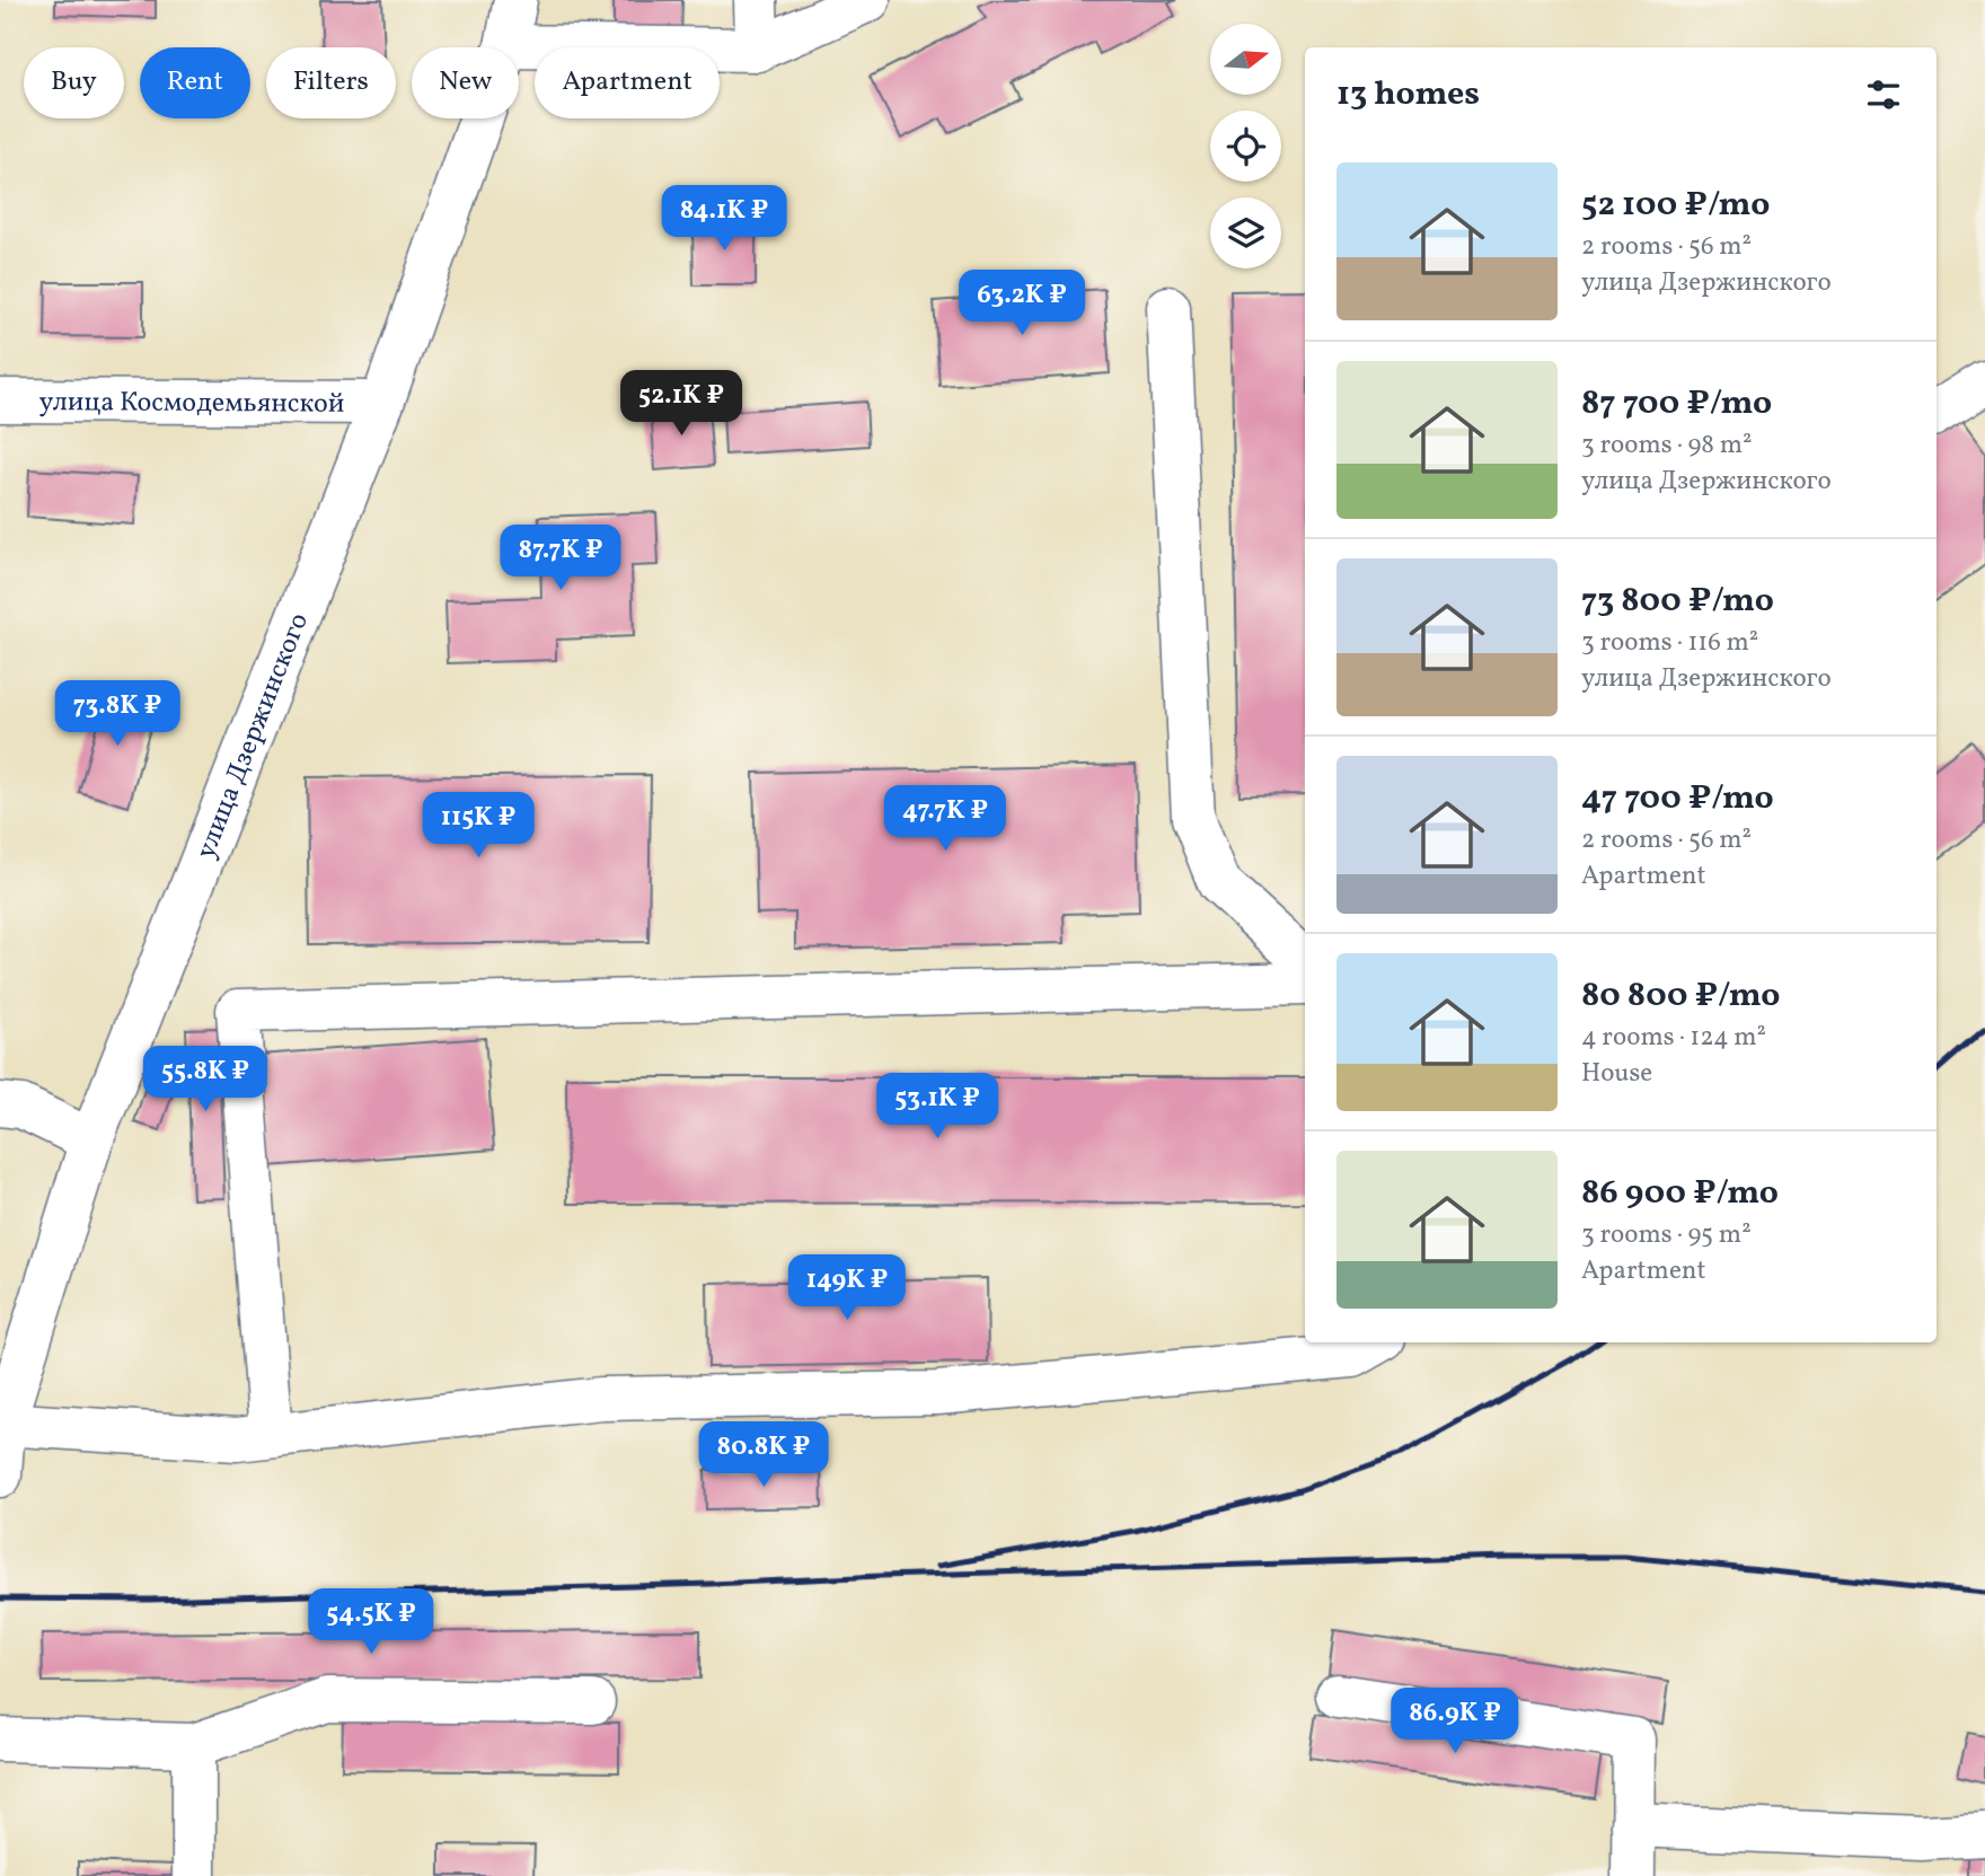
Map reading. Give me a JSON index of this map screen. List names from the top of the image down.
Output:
{
  "streets": {
    "street": ["улица Космодемьянской", "улица Дзержинского"]
  },
  "crossings": [
    ["улица Космодемьянской", "улица Дзержинского"]
  ],
  "north": "right",
  "page": {
    "chip": [
      "Buy",
      "Rent",
      "Filters",
      "New",
      "Apartment"
    ],
    "heading": "13 homes",
    "list": [
      {
        "name": "52 100 ₽/mo",
        "note": "2 rooms · 56 m² · улица Дзержинского"
      },
      {
        "name": "87 700 ₽/mo",
        "note": "3 rooms · 98 m² · улица Дзержинского"
      },
      {
        "name": "73 800 ₽/mo",
        "note": "3 rooms · 116 m² · улица Дзержинского"
      },
      {
        "name": "47 700 ₽/mo",
        "note": "2 rooms · 56 m² · Apartment"
      },
      {
        "name": "80 800 ₽/mo",
        "note": "4 rooms · 124 m² · House"
      },
      {
        "name": "86 900 ₽/mo",
        "note": "3 rooms · 95 m² · Apartment"
      }
    ],
    "price": [
      "84.1K ₽",
      "63.2K ₽",
      "52.1K ₽",
      "87.7K ₽",
      "73.8K ₽",
      "47.7K ₽",
      "115K ₽",
      "55.8K ₽",
      "53.1K ₽",
      "149K ₽",
      "80.8K ₽",
      "54.5K ₽",
      "86.9K ₽"
    ]
  }
}
